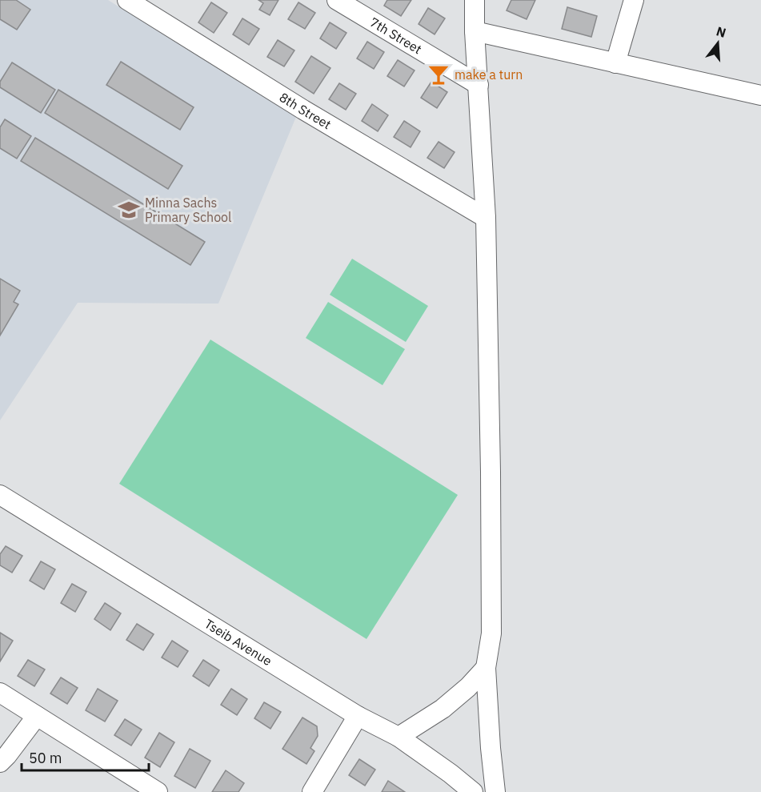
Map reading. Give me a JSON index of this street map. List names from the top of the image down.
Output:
{
  "streets": {
    "street": ["7th Street", "8th Street", "Tseib Avenue"]
  },
  "places": {
    "bar": ["make a turn"],
    "school or university": ["Minna Sachs Primary School"]
  },
  "scale_bar": "50 m",
  "north": "top"
}
